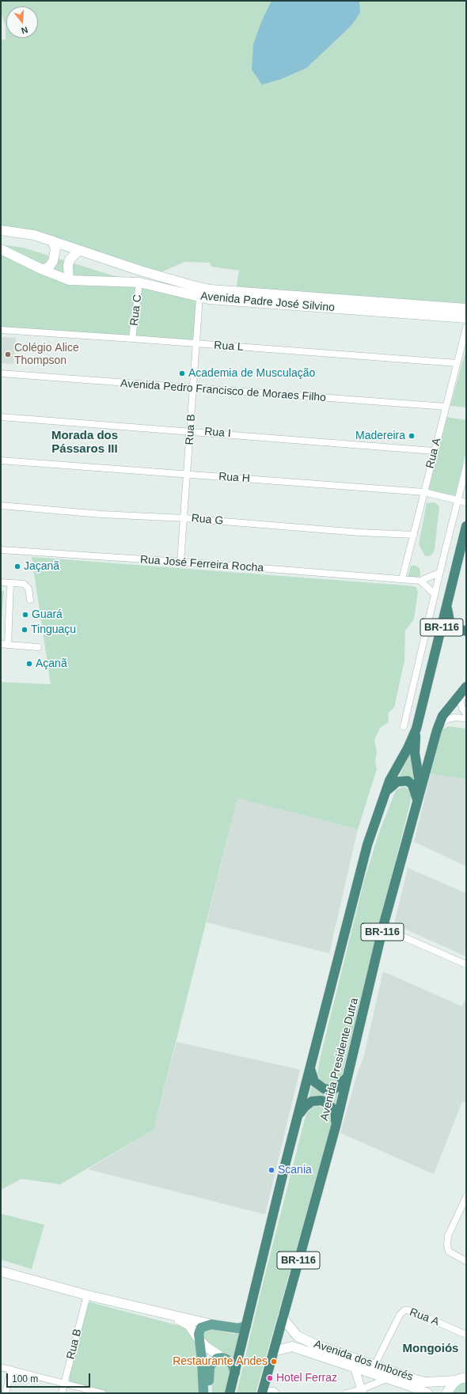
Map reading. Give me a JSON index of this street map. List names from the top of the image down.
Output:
{
  "streets": {
    "highway": ["BR-116", "Avenida Presidente Dutra"],
    "main road": ["Avenida Padre José Silvino", "Avenida dos Imborés"],
    "street": [
      "Rua C",
      "Rua L",
      "Avenida Pedro Francisco de Moraes Filho",
      "Rua B",
      "Rua I",
      "Rua A",
      "Rua H",
      "Rua G",
      "Rua José Ferreira Rocha"
    ]
  },
  "crossings": [
    ["Avenida Padre José Silvino", "Rua C"],
    ["Avenida Padre José Silvino", "Rua B"],
    ["Rua C", "Rua L"],
    ["Rua L", "Rua B"],
    ["Rua L", "Rua A"],
    ["Avenida Pedro Francisco de Moraes Filho", "Rua B"],
    ["Avenida Pedro Francisco de Moraes Filho", "Rua A"],
    ["Rua B", "Rua I"],
    ["Rua B", "Rua H"],
    ["Rua B", "Rua G"],
    ["Rua B", "Rua José Ferreira Rocha"],
    ["Rua I", "Rua A"],
    ["Rua A", "Rua H"],
    ["Rua A", "Rua G"],
    ["Rua A", "Rua José Ferreira Rocha"],
    ["Rua A", "Avenida dos Imborés"],
    ["BR-116", "Avenida Presidente Dutra"],
    ["Avenida Presidente Dutra", "Avenida dos Imborés"]
  ],
  "districts": ["Morada dos Pássaros III", "Mongoiós"],
  "places": [
    "Colégio Alice Thompson",
    "Academia de Musculação",
    "Madereira",
    "Jaçanã",
    "Guará",
    "Tinguaçu",
    "Açanã",
    "Scania",
    "Restaurante Andes",
    "Hotel Ferraz"
  ],
  "scale_bar": "100 m",
  "north": "bottom"
}
